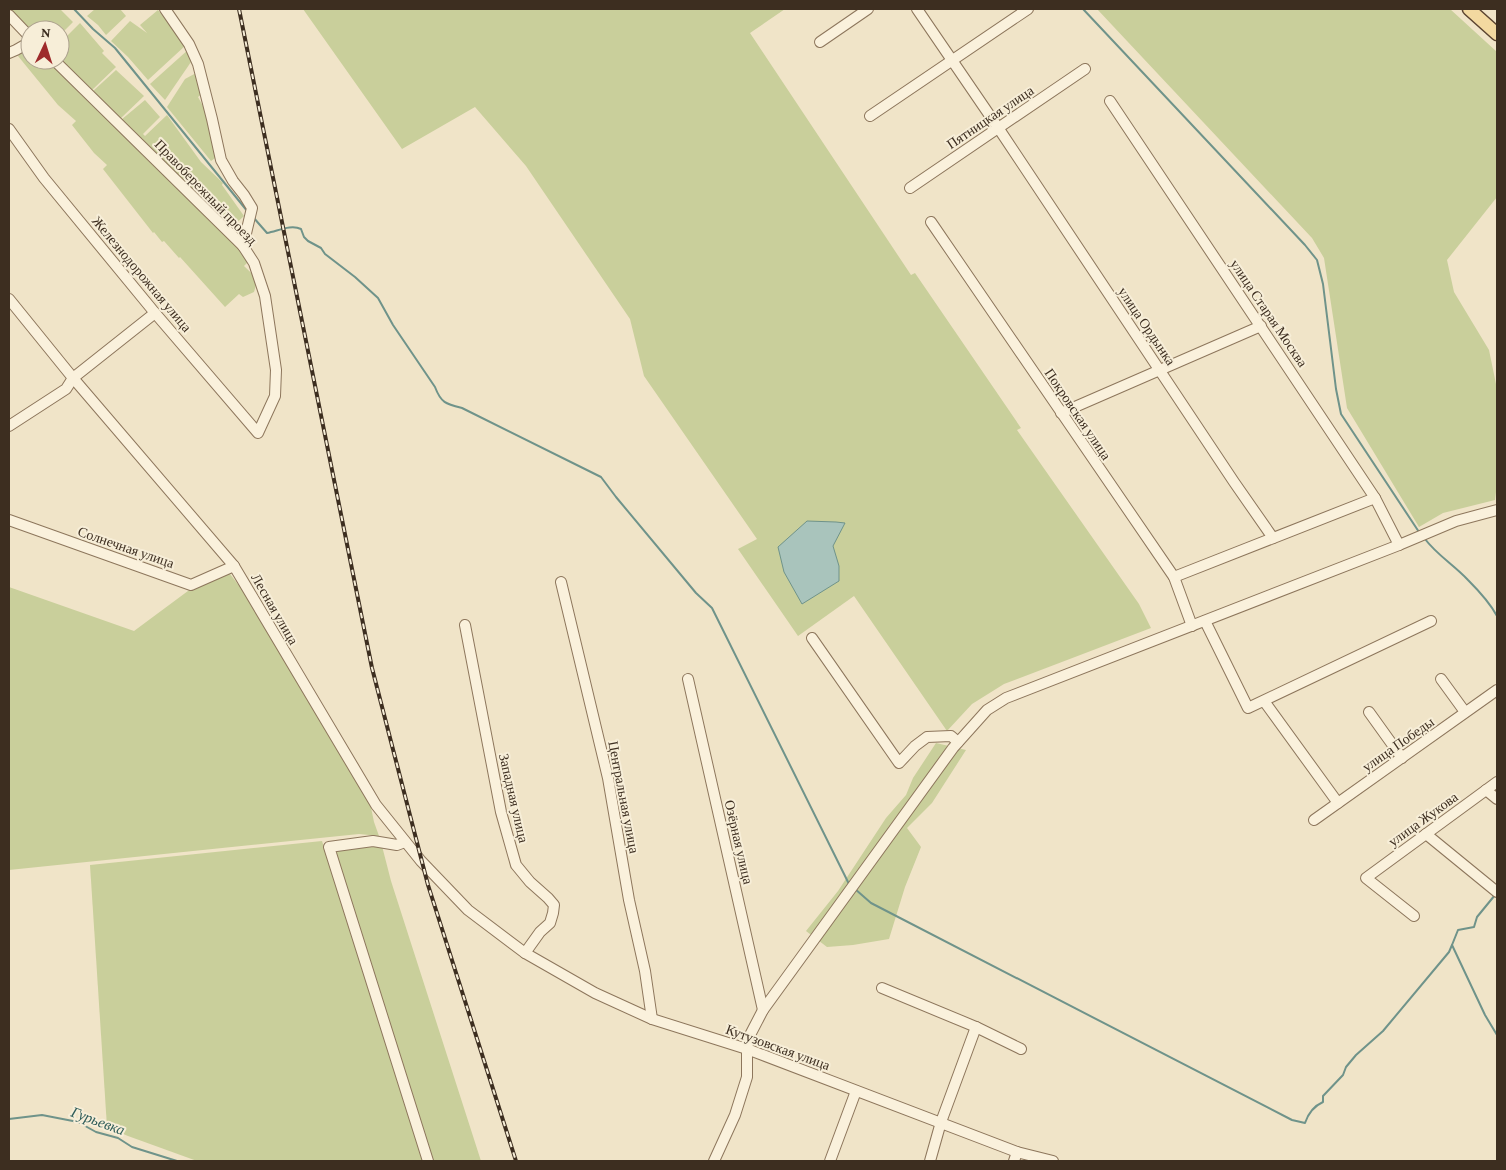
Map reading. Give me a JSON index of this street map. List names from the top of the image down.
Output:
{
  "streets": {
    "street": [
      "Пятницкая улица",
      "Правобережный проезд",
      "Железнодорожная улица",
      "улица Старая Москва",
      "улица Ордынка",
      "Покровская улица",
      "Солнечная улица",
      "Лесная улица",
      "улица Победы",
      "Центральная улица",
      "Западная улица",
      "улица Жукова",
      "Озёрная улица",
      "Кутузовская улица"
    ]
  },
  "crossings": [
    ["Пятницкая улица", "улица Ордынка"],
    ["Правобережный проезд", "Железнодорожная улица"],
    ["Солнечная улица", "Лесная улица"],
    ["Лесная улица", "Кутузовская улица"],
    ["Центральная улица", "Кутузовская улица"],
    ["Западная улица", "Кутузовская улица"]
  ],
  "water": ["Гурьевка"],
  "north": "top"
}
